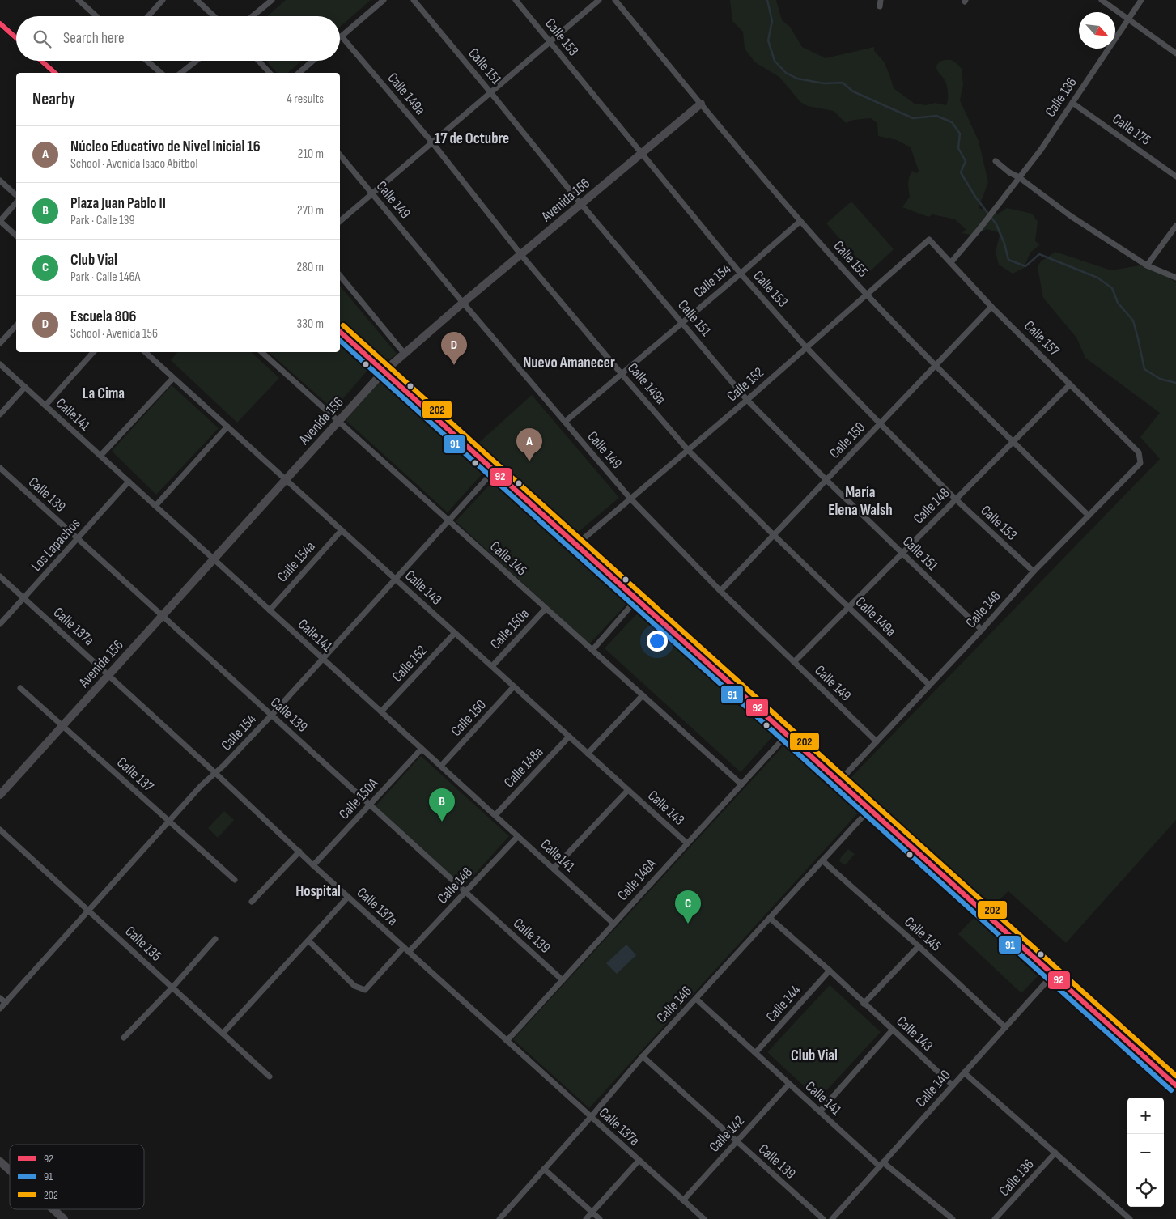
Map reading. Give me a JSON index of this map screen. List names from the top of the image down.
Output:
{
  "streets": {
    "main road": ["Avenida 156"],
    "street": [
      "Calle 153",
      "Calle 151",
      "Calle 149a",
      "Calle 136",
      "Calle 175",
      "Calle 149",
      "Calle 155",
      "Calle 154",
      "Calle 157",
      "Calle 152",
      "Calle141",
      "Calle 150",
      "Calle 139",
      "Calle 148",
      "Los Lapachos",
      "Calle 145",
      "Calle 154a",
      "Calle 143",
      "Calle 146",
      "Calle 137a",
      "Calle 150a",
      "Calle 148a",
      "Calle 137",
      "Calle 150A",
      "Calle 146A",
      "Calle 135",
      "Calle 144",
      "Calle 140",
      "Calle 141",
      "Calle 142"
    ]
  },
  "crossings": [
    ["Calle 153", "Avenida 156"],
    ["Calle 153", "Calle 154"],
    ["Calle 153", "Calle 152"],
    ["Calle 153", "Calle 150"],
    ["Calle 153", "Calle 148"],
    ["Calle 153", "Calle 146"],
    ["Calle 151", "Avenida 156"],
    ["Calle 151", "Calle 154"],
    ["Calle 151", "Calle 152"],
    ["Calle 151", "Calle 150"],
    ["Calle 151", "Calle 148"],
    ["Calle 151", "Calle 146"],
    ["Calle 149a", "Avenida 156"],
    ["Calle 149a", "Calle 154"],
    ["Calle 149a", "Calle 152"],
    ["Calle 149a", "Calle 150"],
    ["Calle 149a", "Calle 148"],
    ["Calle 149a", "Calle 146"],
    ["Calle 136", "Calle 175"],
    ["Calle 136", "Calle 157"],
    ["Calle 149", "Avenida 156"],
    ["Calle 149", "Calle 154"],
    ["Calle 149", "Calle 152"],
    ["Calle 149", "Calle 150"],
    ["Calle 149", "Calle 148"],
    ["Calle 149", "Calle 146"],
    ["Avenida 156", "Calle 155"],
    ["Avenida 156", "Calle141"],
    ["Avenida 156", "Calle 139"],
    ["Avenida 156", "Calle 145"],
    ["Avenida 156", "Calle 143"],
    ["Avenida 156", "Calle 137a"],
    ["Avenida 156", "Calle 137"],
    ["Calle 155", "Calle 154"],
    ["Calle 155", "Calle 152"],
    ["Calle 155", "Calle 150"],
    ["Calle 155", "Calle 148"],
    ["Calle 155", "Calle 146"],
    ["Calle 154", "Calle141"],
    ["Calle 154", "Calle 139"],
    ["Calle 154", "Calle 145"],
    ["Calle 154", "Calle 143"],
    ["Calle 154", "Calle 137a"],
    ["Calle 154", "Calle 137"],
    ["Calle 154", "Calle 135"],
    ["Calle 157", "Calle 152"],
    ["Calle 157", "Calle 150"],
    ["Calle 157", "Calle 148"],
    ["Calle 157", "Calle 146"],
    ["Calle 152", "Calle141"],
    ["Calle 152", "Calle 143"],
    ["Calle141", "Calle 150"],
    ["Calle141", "Calle 148"],
    ["Calle141", "Los Lapachos"],
    ["Calle141", "Calle 154a"],
    ["Calle141", "Calle 148a"],
    ["Calle141", "Calle 150A"],
    ["Calle141", "Calle 146A"],
    ["Calle 150", "Calle 143"],
    ["Calle 139", "Calle 148"],
    ["Calle 139", "Los Lapachos"],
    ["Calle 139", "Calle 146"],
    ["Calle 139", "Calle 150A"],
    ["Calle 139", "Calle 146A"],
    ["Calle 139", "Calle 142"],
    ["Calle 148", "Calle 137a"],
    ["Los Lapachos", "Calle 137a"],
    ["Calle 145", "Calle 146"],
    ["Calle 145", "Calle 150a"],
    ["Calle 145", "Calle 146A"],
    ["Calle 145", "Calle 140"],
    ["Calle 154a", "Calle 143"],
    ["Calle 143", "Calle 146"],
    ["Calle 143", "Calle 150a"],
    ["Calle 143", "Calle 148a"],
    ["Calle 143", "Calle 146A"],
    ["Calle 143", "Calle 144"],
    ["Calle 143", "Calle 140"],
    ["Calle 146", "Calle 137a"],
    ["Calle 146", "Calle 141"],
    ["Calle 137a", "Calle 150A"],
    ["Calle 137a", "Calle 146A"],
    ["Calle 137a", "Calle 142"],
    ["Calle 144", "Calle 141"],
    ["Calle 140", "Calle 141"],
    ["Calle 141", "Calle 142"]
  ],
  "districts": [
    "17 de Octubre",
    "Nuevo Amanecer",
    "La Cima",
    "María Elena Walsh",
    "Hospital",
    "Club Vial"
  ],
  "lines": ["transit line 92", "transit line 202", "transit line 91"],
  "legend": ["92", "91", "202"],
  "north": "bottom right",
  "page": {
    "search": "Search here",
    "heading": ["Nearby", "4 results"],
    "list": [
      {
        "mark": "A",
        "name": "Núcleo Educativo de Nivel Inicial 16",
        "note": "School · Avenida Isaco Abitbol",
        "value": "210 m"
      },
      {
        "mark": "B",
        "name": "Plaza Juan Pablo II",
        "note": "Park · Calle 139",
        "value": "270 m"
      },
      {
        "mark": "C",
        "name": "Club Vial",
        "note": "Park · Calle 146A",
        "value": "280 m"
      },
      {
        "mark": "D",
        "name": "Escuela 806",
        "note": "School · Avenida 156",
        "value": "330 m"
      }
    ],
    "pins": [
      "D",
      "A",
      "B",
      "C"
    ],
    "map_buttons": ["+", "−"]
  }
}
